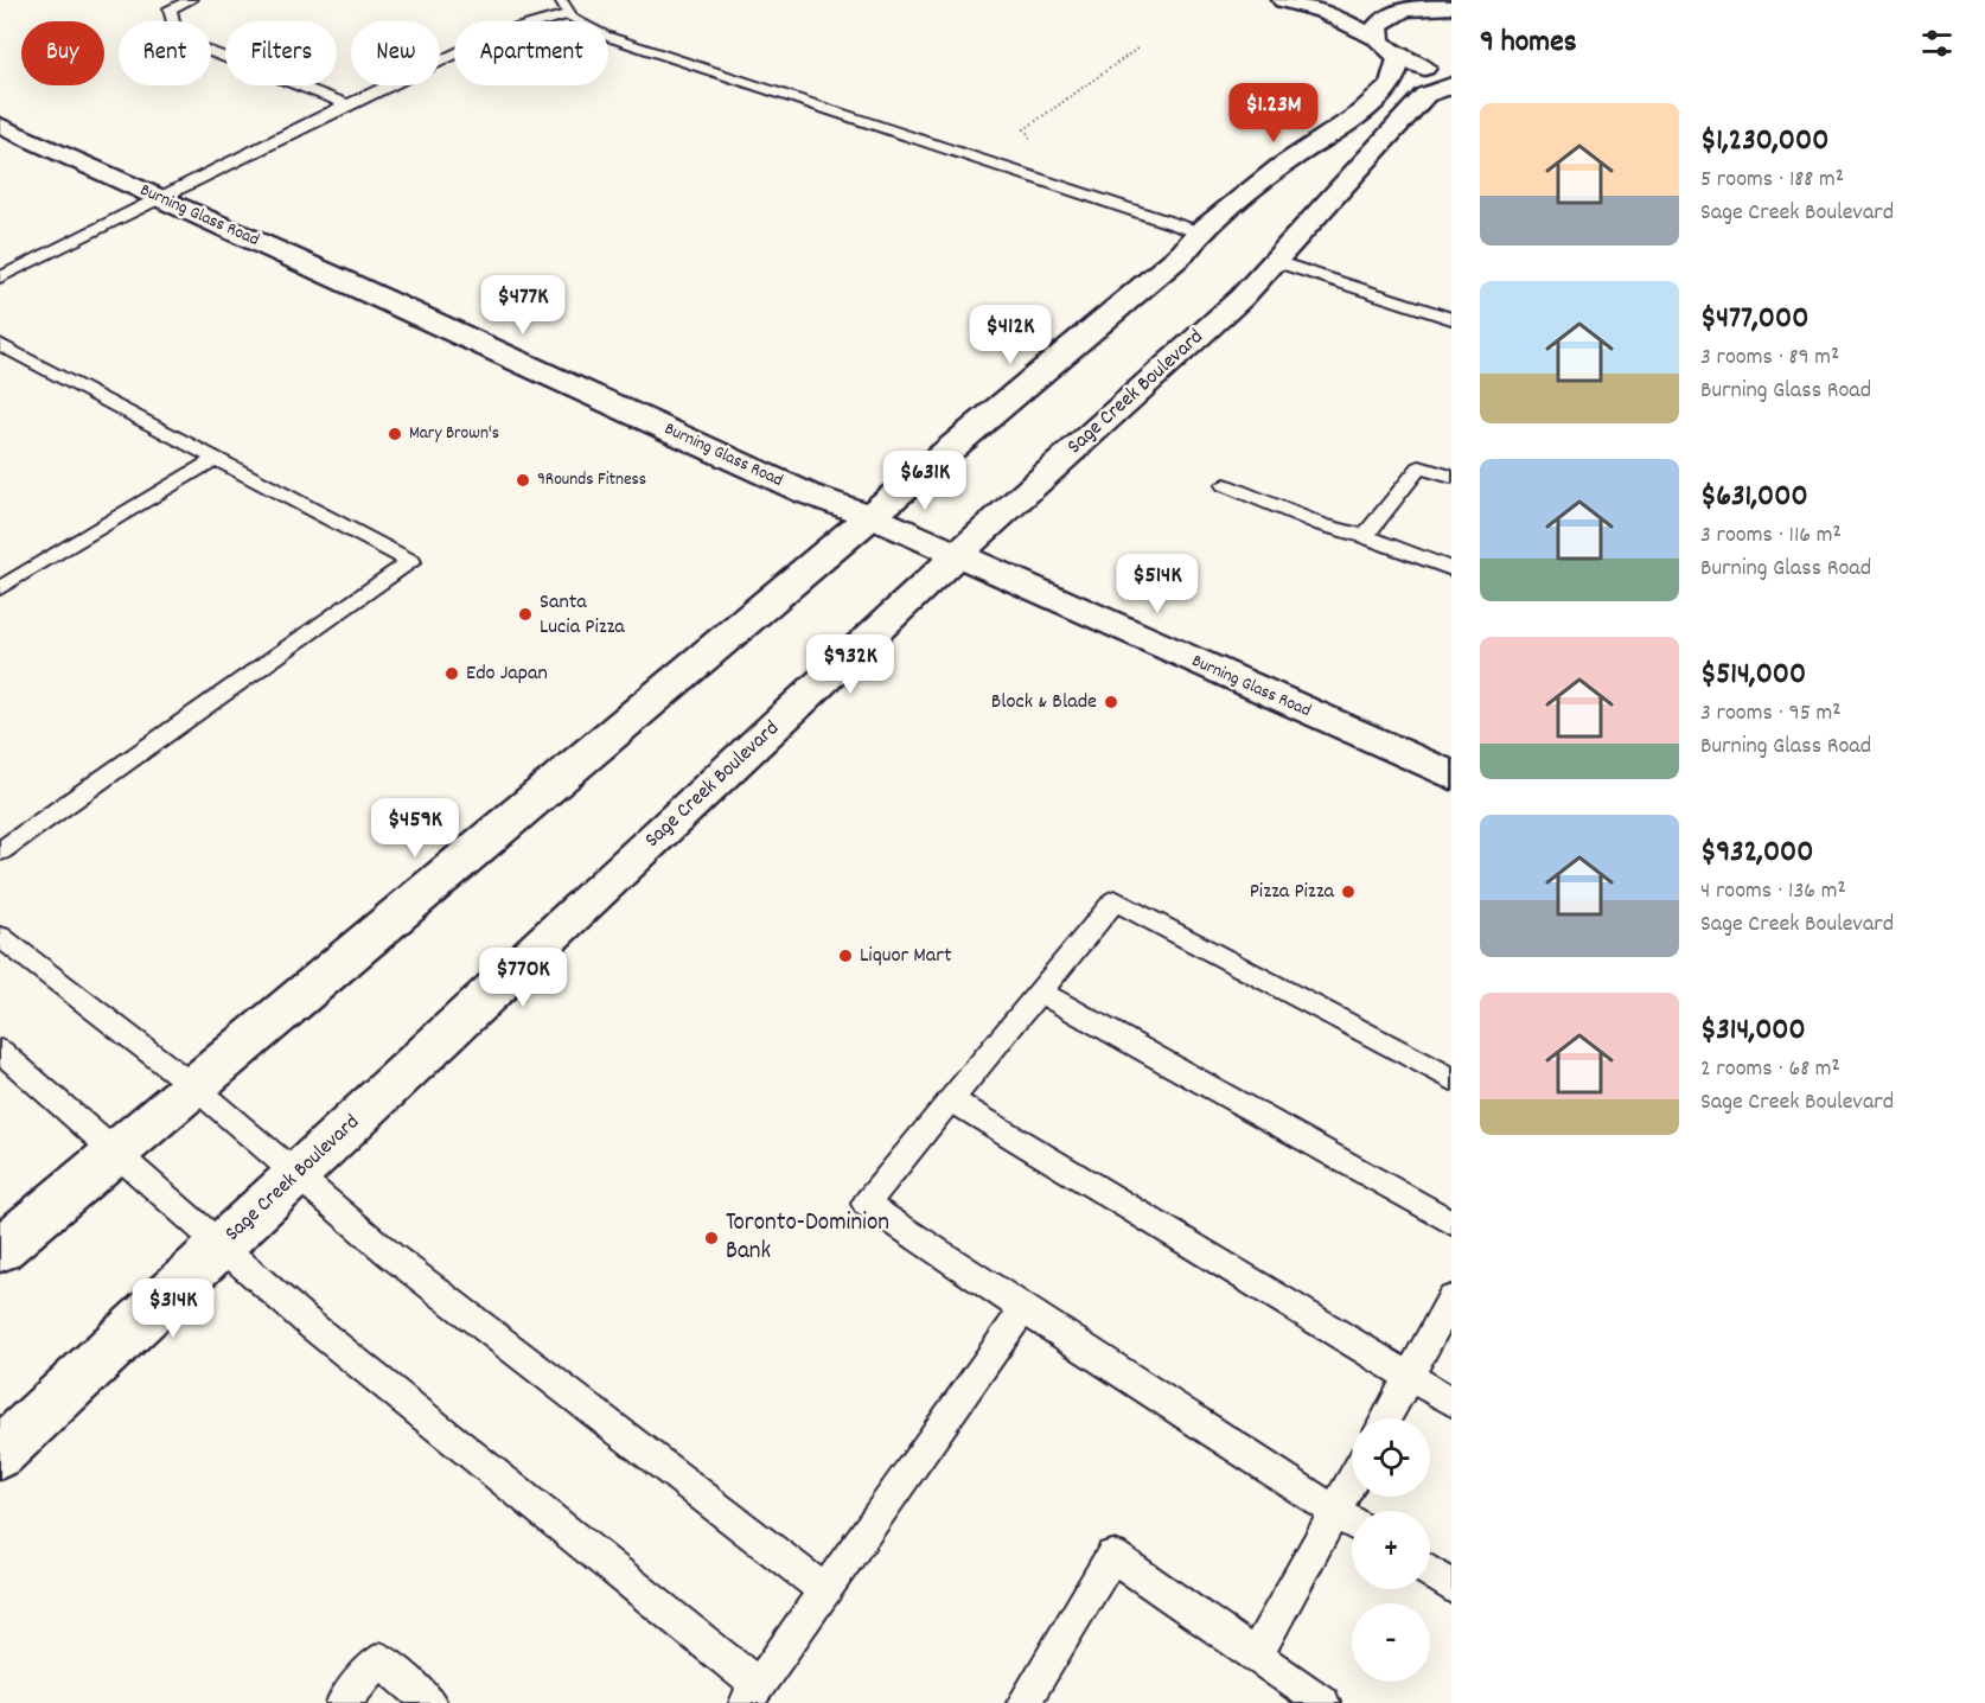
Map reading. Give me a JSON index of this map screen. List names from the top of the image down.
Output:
{
  "streets": {
    "street": ["Burning Glass Road", "Sage Creek Boulevard"]
  },
  "crossings": [
    ["Burning Glass Road", "Sage Creek Boulevard"]
  ],
  "places": [
    "Mary Brown's",
    "9Rounds Fitness",
    "Santa Lucia Pizza",
    "Edo Japan",
    "Block & Blade",
    "Pizza Pizza",
    "Liquor Mart",
    "Toronto-Dominion Bank"
  ],
  "page": {
    "heading": "9 homes",
    "chip": [
      "Buy",
      "Rent",
      "Filters",
      "New",
      "Apartment"
    ],
    "price": [
      "$1.23M",
      "$477K",
      "$412K",
      "$631K",
      "$514K",
      "$932K",
      "$459K",
      "$770K",
      "$314K"
    ],
    "list": [
      {
        "name": "$1,230,000",
        "note": "5 rooms · 188 m² · Sage Creek Boulevard"
      },
      {
        "name": "$477,000",
        "note": "3 rooms · 89 m² · Burning Glass Road"
      },
      {
        "name": "$631,000",
        "note": "3 rooms · 116 m² · Burning Glass Road"
      },
      {
        "name": "$514,000",
        "note": "3 rooms · 95 m² · Burning Glass Road"
      },
      {
        "name": "$932,000",
        "note": "4 rooms · 136 m² · Sage Creek Boulevard"
      },
      {
        "name": "$314,000",
        "note": "2 rooms · 68 m² · Sage Creek Boulevard"
      }
    ],
    "map_buttons": ["+", "−"]
  }
}
